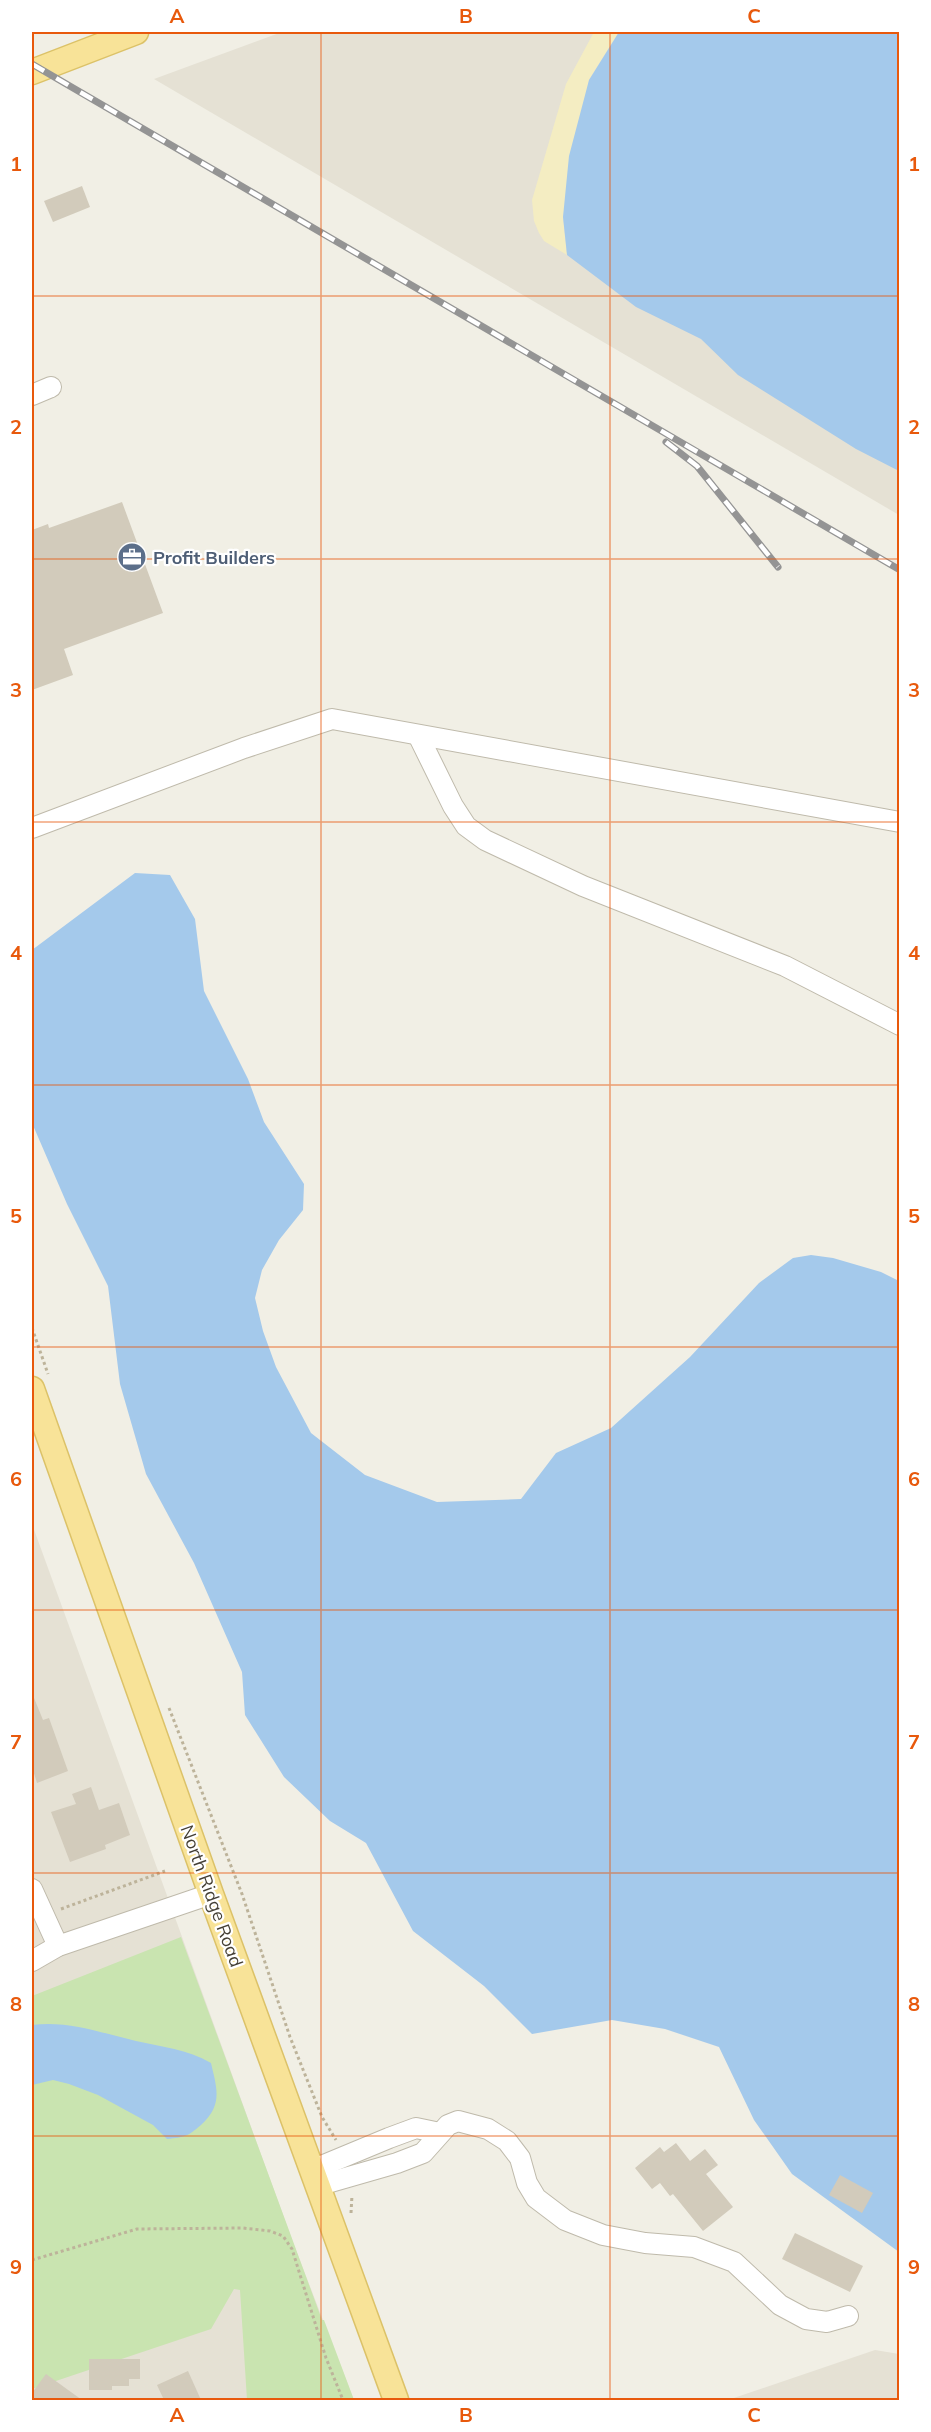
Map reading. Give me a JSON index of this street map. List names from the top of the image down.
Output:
{
  "streets": {
    "main road": ["North Ridge Road"]
  },
  "places": {
    "office": ["Profit Builders"]
  },
  "grid": {
    "columns": ["A", "B", "C"],
    "rows": [
      "1",
      "2",
      "3",
      "4",
      "5",
      "6",
      "7",
      "8",
      "9"
    ]
  }
}
